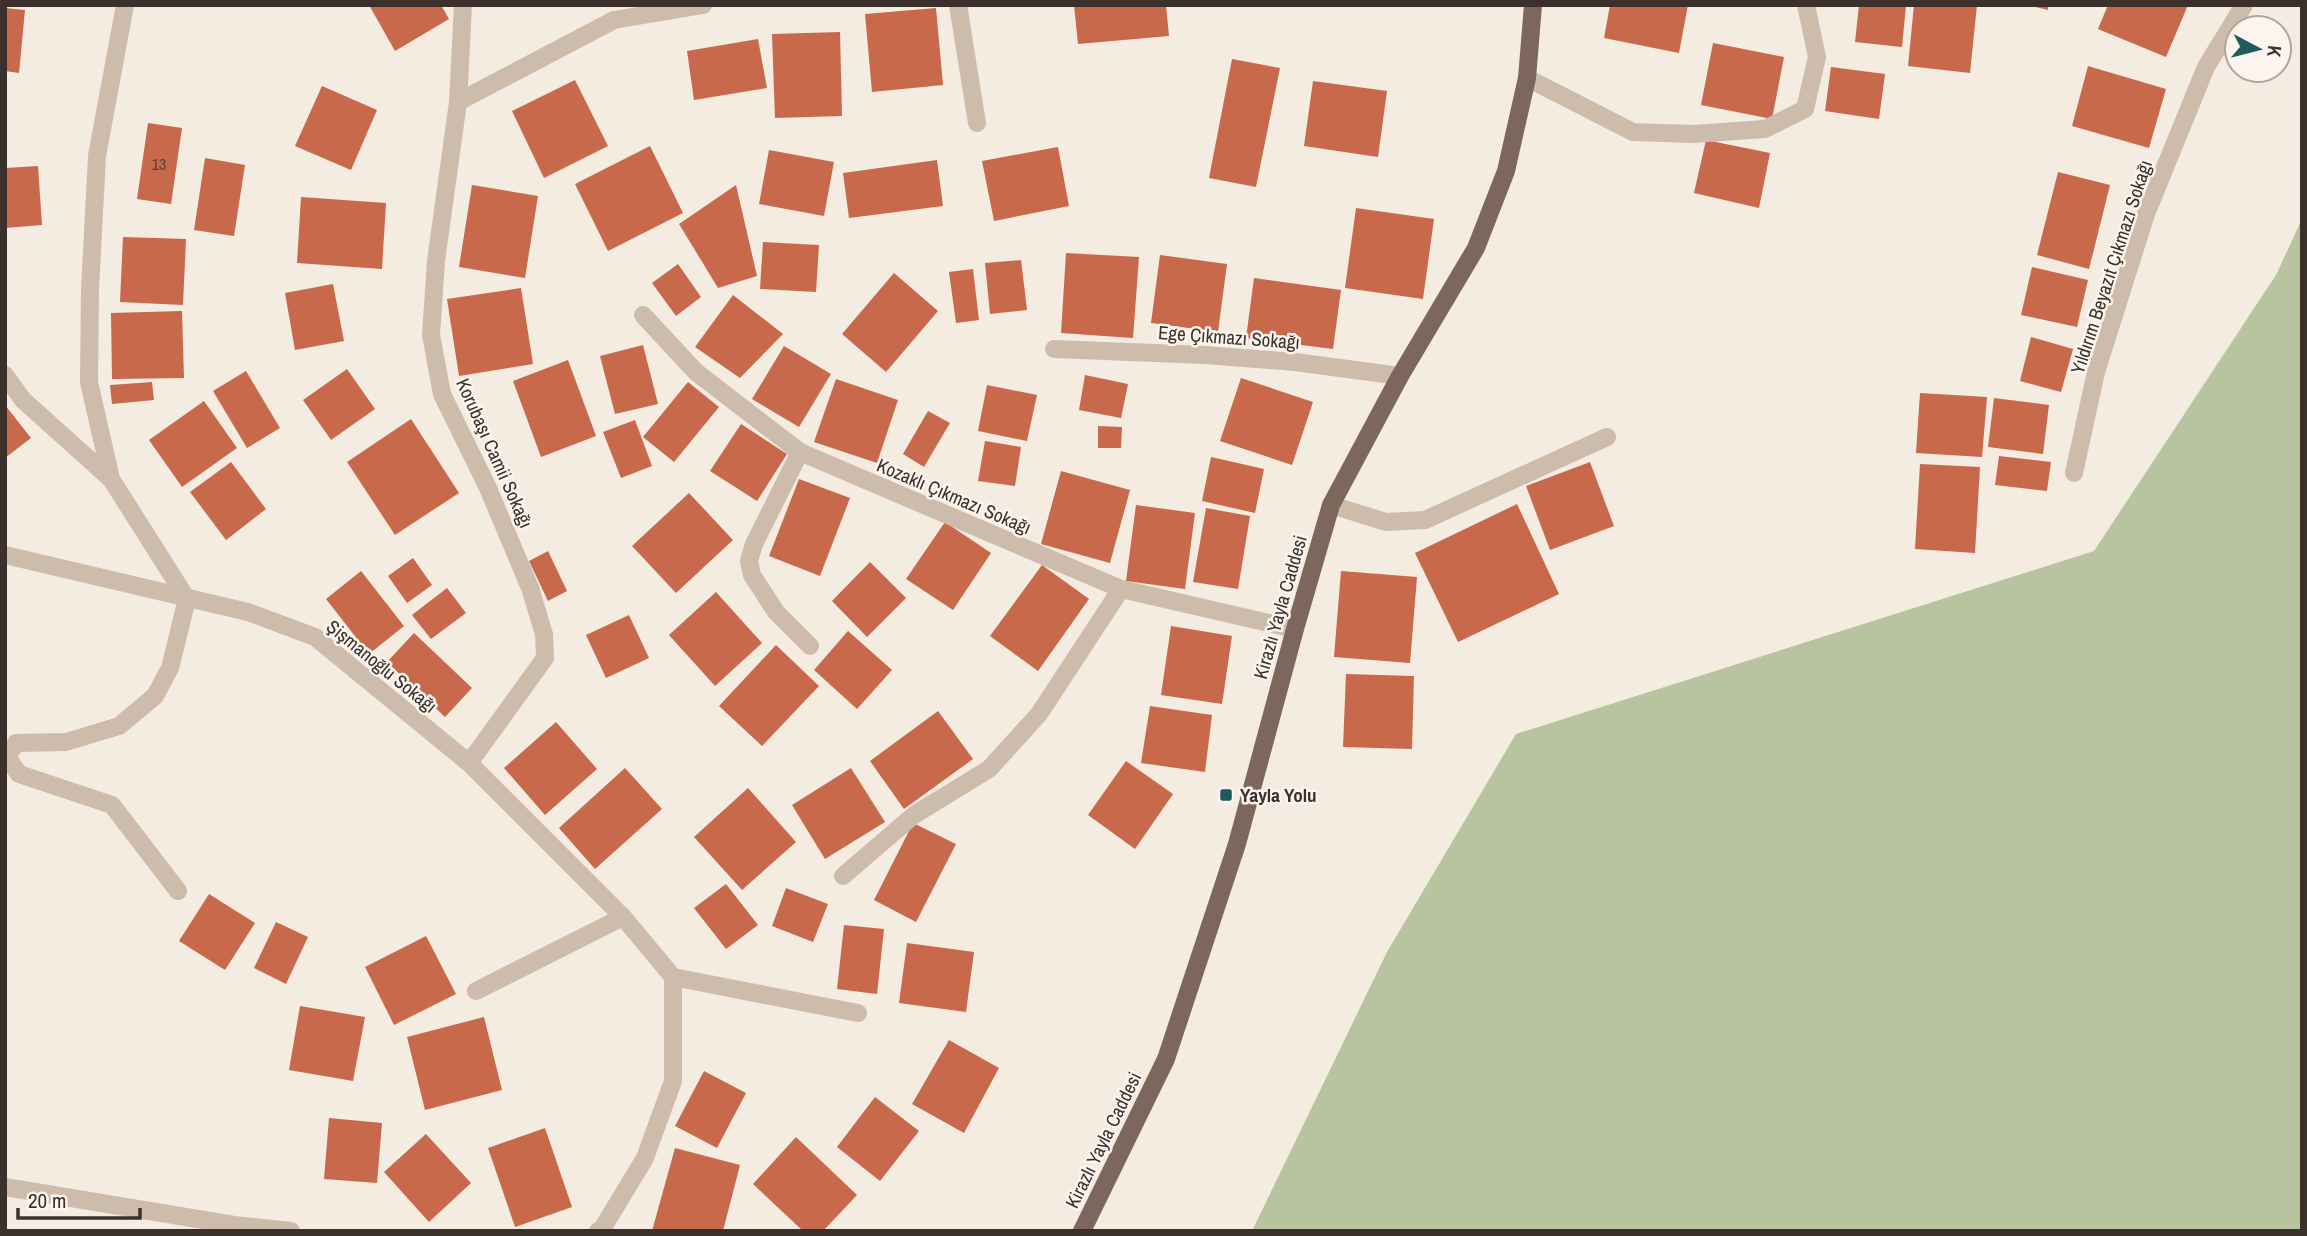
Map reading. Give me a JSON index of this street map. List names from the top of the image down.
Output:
{
  "streets": {
    "main road": ["Kirazlı Yayla Caddesi"],
    "street": [
      "Yıldırım Beyazıt Çıkmazı Sokağı",
      "Ege Çıkmazı Sokağı",
      "Korubaşı Camii Sokağı",
      "Kozaklı Çıkmazı Sokağı",
      "Şişmanoğlu Sokağı"
    ]
  },
  "crossings": [
    ["Ege Çıkmazı Sokağı", "Kirazlı Yayla Caddesi"],
    ["Korubaşı Camii Sokağı", "Şişmanoğlu Sokağı"],
    ["Kozaklı Çıkmazı Sokağı", "Kirazlı Yayla Caddesi"]
  ],
  "places": {
    "transit": ["Yayla Yolu"]
  },
  "house_numbers": ["13"],
  "scale_bar": "20 m",
  "north": "right"
}
